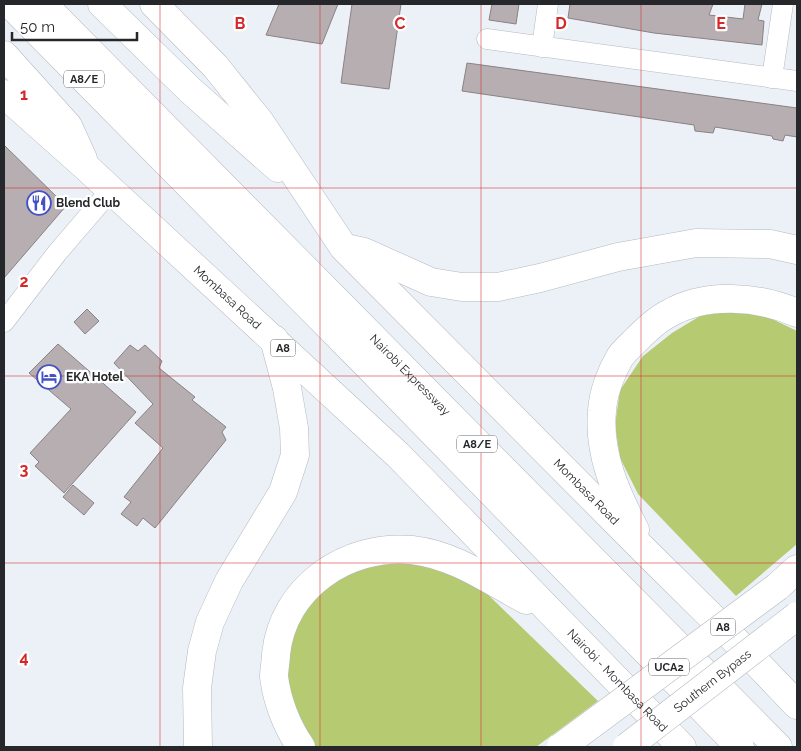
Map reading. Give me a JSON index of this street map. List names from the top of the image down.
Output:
{
  "streets": {
    "highway": [
      "A8/E",
      "Mombasa Road",
      "A8",
      "Nairobi Expressway",
      "UCA2",
      "Nairobi - Mombasa Road",
      "Southern Bypass"
    ]
  },
  "crossings": [
    ["Mombasa Road", "A8"],
    ["Mombasa Road", "Nairobi - Mombasa Road"]
  ],
  "places": {
    "restaurant": ["Blend Club"],
    "hotel": ["EKA Hotel"]
  },
  "scale_bar": "50 m",
  "grid": {
    "columns": [
      "B",
      "C",
      "D",
      "E"
    ],
    "rows": [
      "1",
      "2",
      "3",
      "4"
    ]
  }
}
